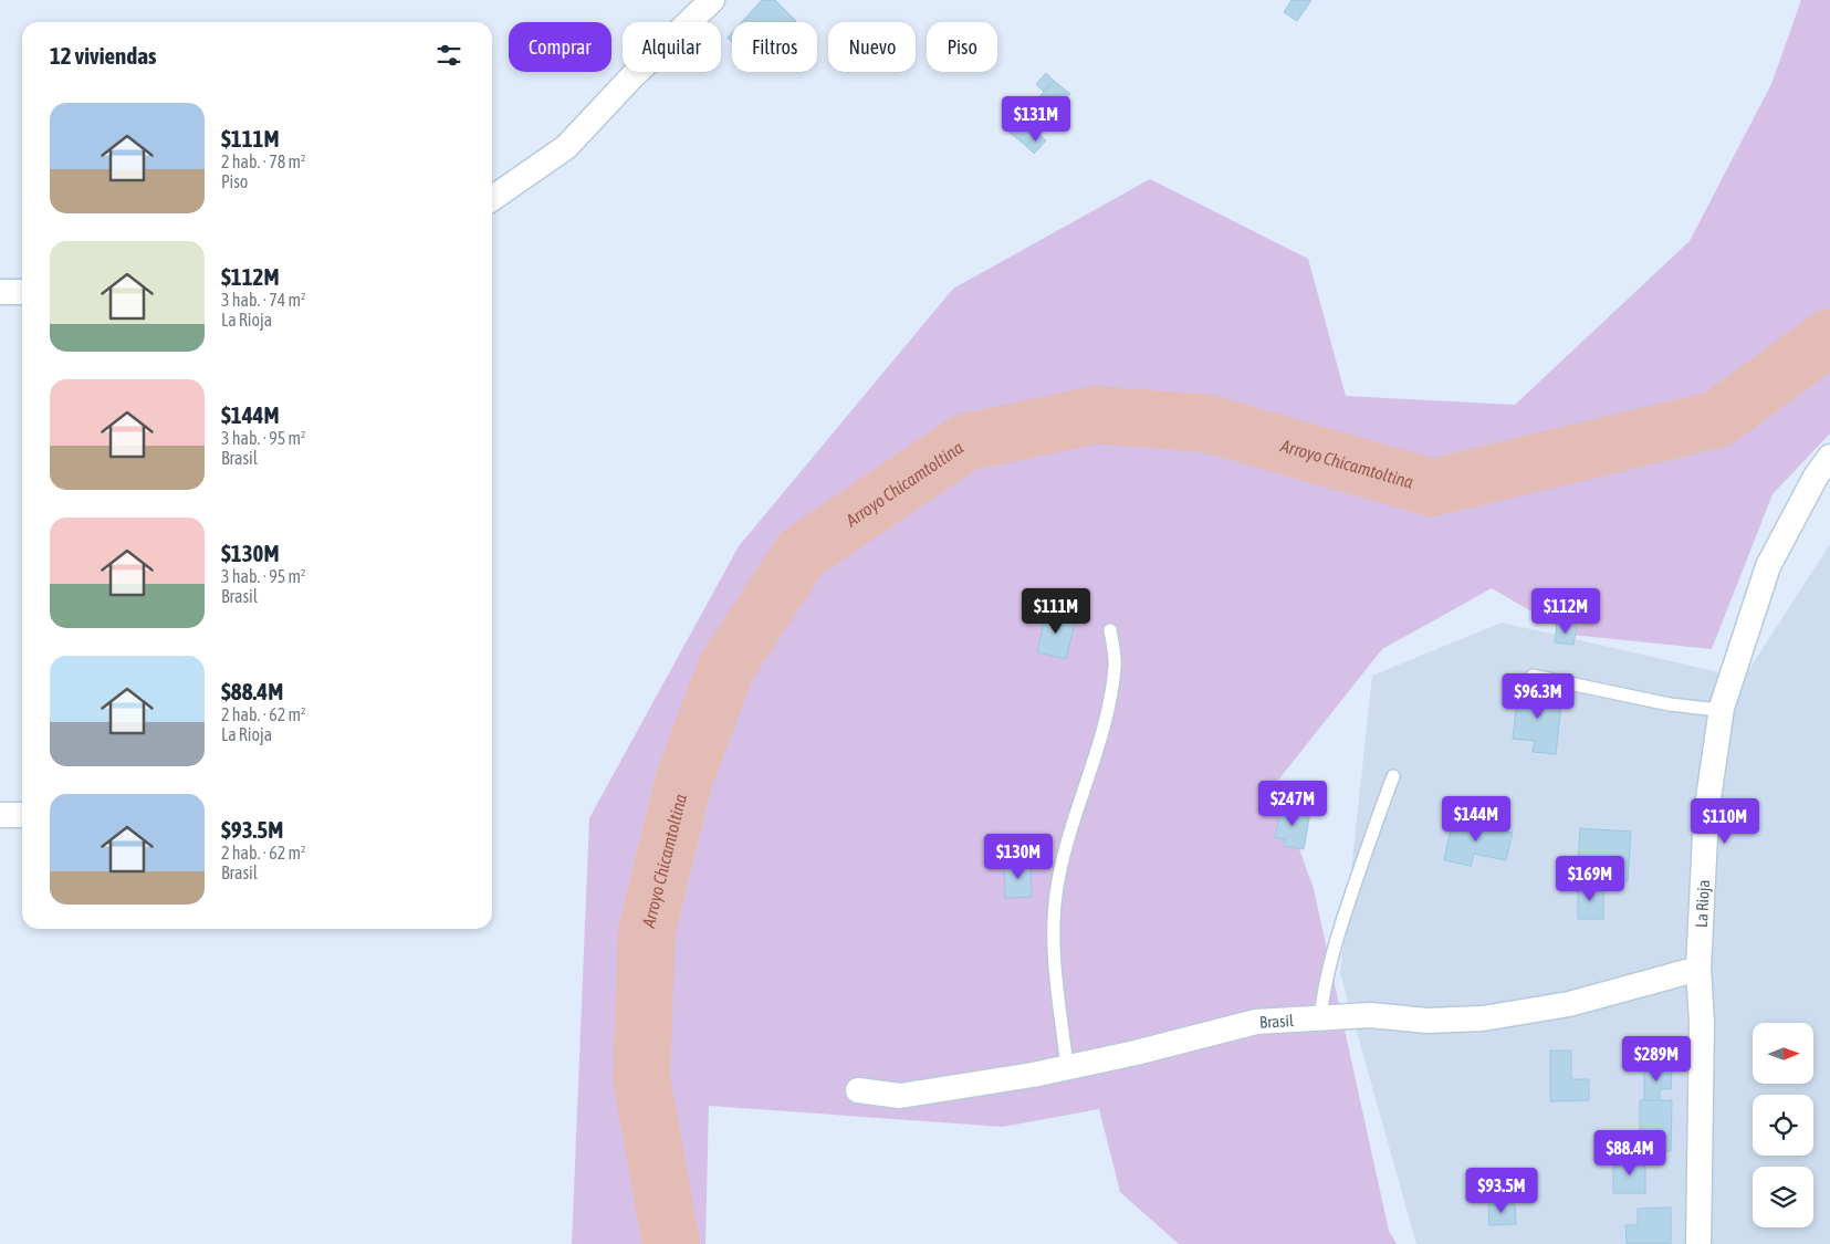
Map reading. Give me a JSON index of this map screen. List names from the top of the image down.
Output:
{
  "streets": {
    "street": ["La Rioja", "Brasil"]
  },
  "crossings": [
    ["La Rioja", "Brasil"]
  ],
  "water": ["Arroyo Chicamtoltina"],
  "north": "right",
  "page": {
    "chip": [
      "Comprar",
      "Alquilar",
      "Filtros",
      "Nuevo",
      "Piso"
    ],
    "heading": "12 viviendas",
    "list": [
      {
        "name": "$111M",
        "note": "2 hab. · 78 m² · Piso"
      },
      {
        "name": "$112M",
        "note": "3 hab. · 74 m² · La Rioja"
      },
      {
        "name": "$144M",
        "note": "3 hab. · 95 m² · Brasil"
      },
      {
        "name": "$130M",
        "note": "3 hab. · 95 m² · Brasil"
      },
      {
        "name": "$88.4M",
        "note": "2 hab. · 62 m² · La Rioja"
      },
      {
        "name": "$93.5M",
        "note": "2 hab. · 62 m² · Brasil"
      }
    ],
    "price": [
      "$131M",
      "$111M",
      "$112M",
      "$96.3M",
      "$247M",
      "$144M",
      "$110M",
      "$130M",
      "$169M",
      "$289M",
      "$88.4M",
      "$93.5M"
    ]
  }
}
